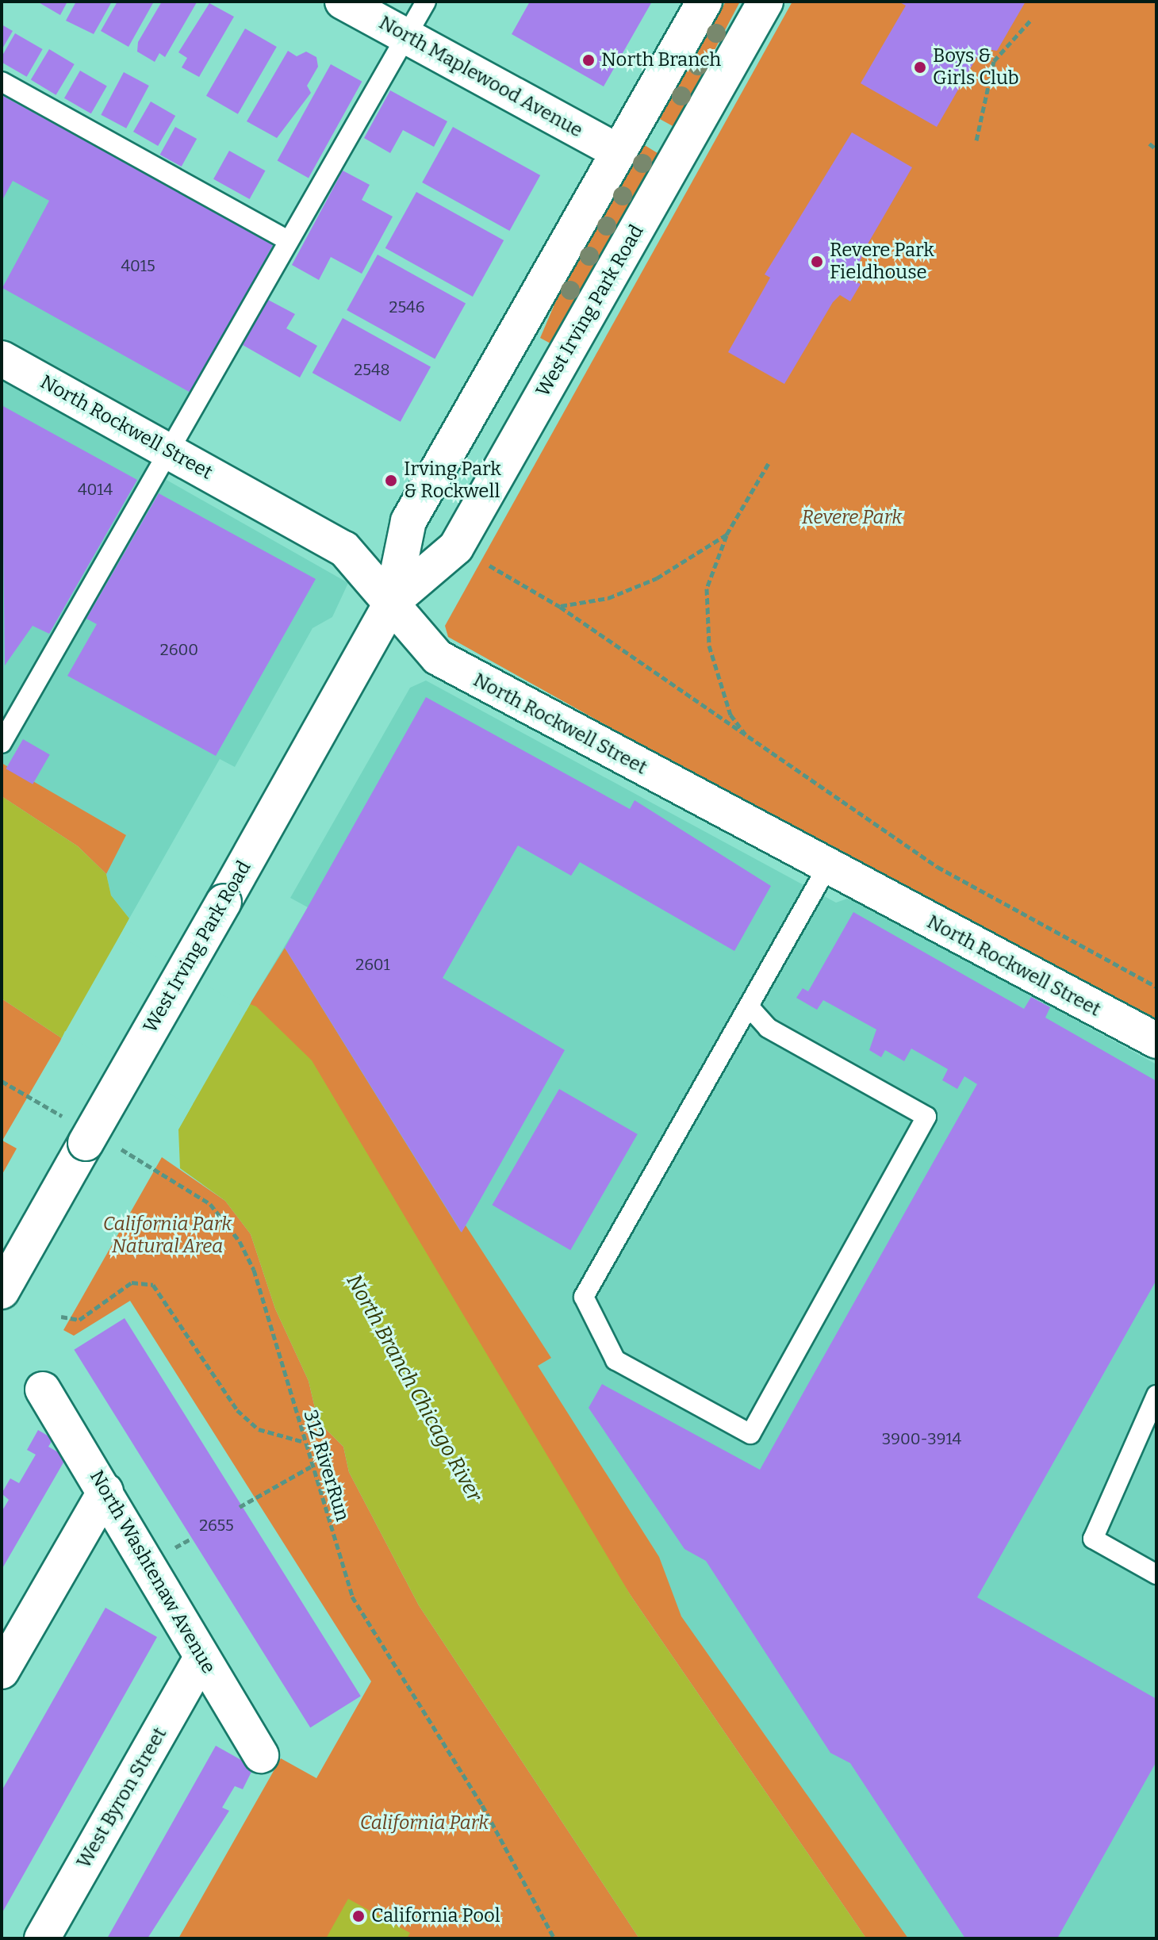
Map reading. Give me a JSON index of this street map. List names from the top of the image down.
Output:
{
  "streets": {
    "street": [
      "North Maplewood Avenue",
      "West Irving Park Road",
      "North Rockwell Street",
      "North Washtenaw Avenue",
      "West Byron Street"
    ],
    "path": ["312 RiverRun"]
  },
  "crossings": [
    ["North Maplewood Avenue", "West Irving Park Road"],
    ["West Irving Park Road", "North Rockwell Street"],
    ["West Irving Park Road", "312 RiverRun"],
    ["North Washtenaw Avenue", "West Byron Street"]
  ],
  "water": ["North Branch Chicago River"],
  "parks": ["Revere Park", "California Park Natural Area", "California Park"],
  "places": [
    "North Branch",
    "Boys & Girls Club",
    "Revere Park Fieldhouse",
    "Irving Park & Rockwell",
    "California Pool"
  ],
  "house_numbers": [
    "4015",
    "2546",
    "2548",
    "4014",
    "2600",
    "2601",
    "3900-3914",
    "2655"
  ]
}
